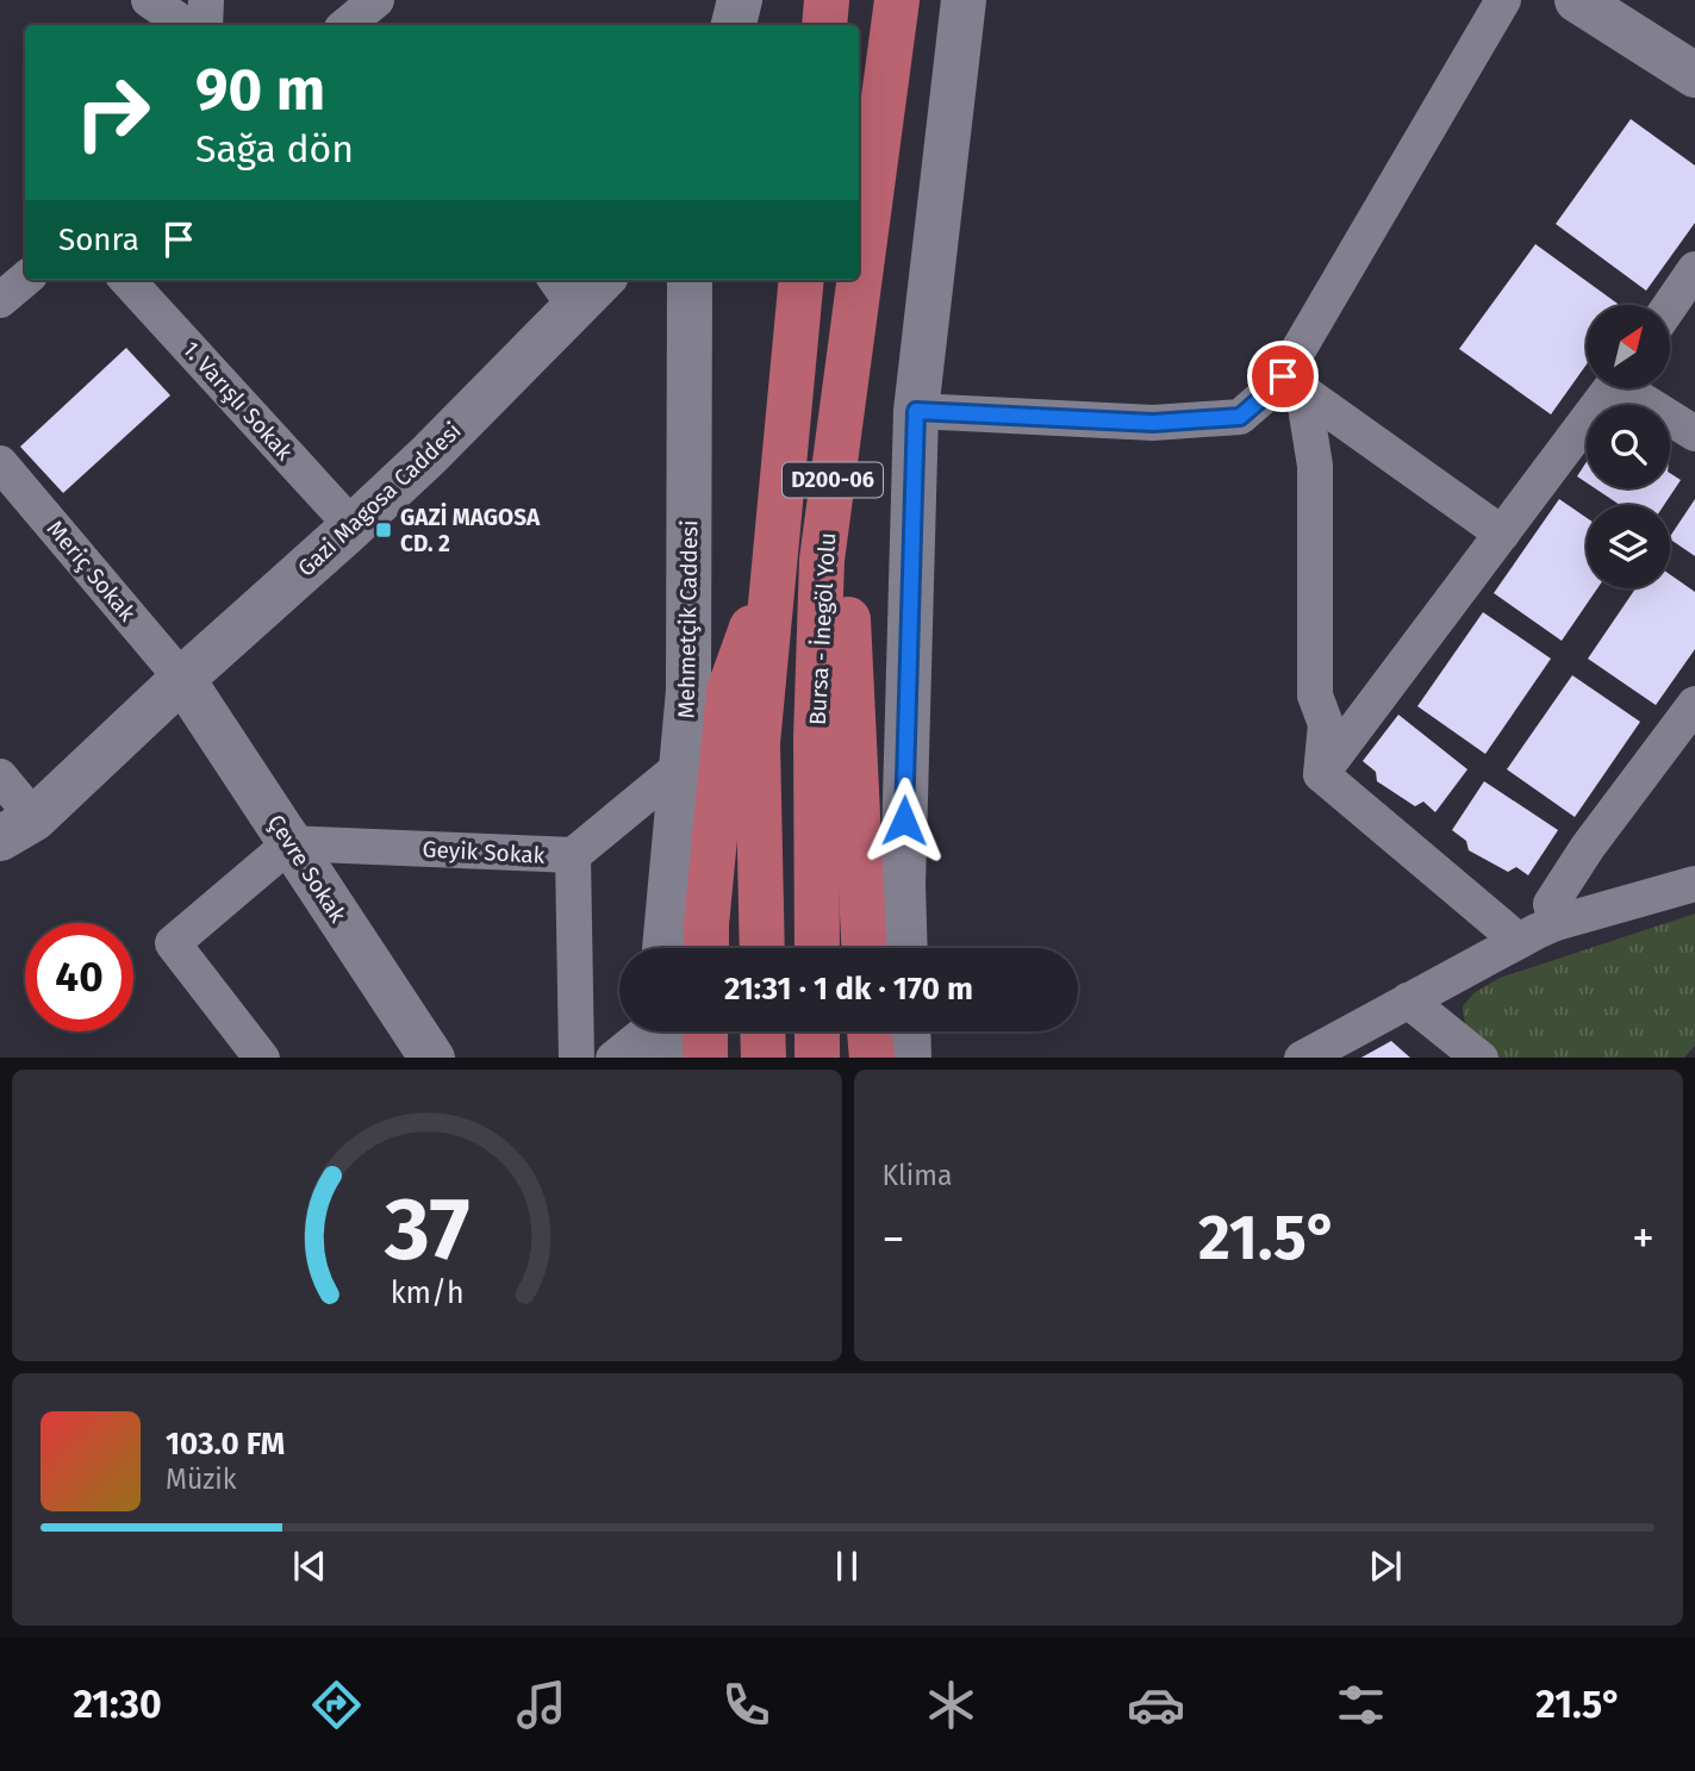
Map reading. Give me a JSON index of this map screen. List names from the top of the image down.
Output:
{
  "streets": {
    "highway": ["D200-06", "Bursa - İnegöl Yolu"],
    "street": [
      "1. Varışlı Sokak",
      "Gazi Magosa Caddesi",
      "Meriç Sokak",
      "Mehmetçik Caddesi",
      "Geyik Sokak",
      "Çevre Sokak"
    ]
  },
  "crossings": [
    ["1. Varışlı Sokak", "Gazi Magosa Caddesi"],
    ["Gazi Magosa Caddesi", "Meriç Sokak"],
    ["Gazi Magosa Caddesi", "Çevre Sokak"],
    ["Meriç Sokak", "Çevre Sokak"],
    ["Geyik Sokak", "Çevre Sokak"]
  ],
  "places": {
    "transit": ["GAZİ MAGOSA CD. 2"]
  },
  "north": "top right",
  "page": {
    "turn": ["90 m", "Sağa dön"],
    "then": "Sonra",
    "limit": "40",
    "trip": "21:31 · 1 dk · 170 m",
    "tile": "Klima",
    "heat": ["−", "21.5°", "+"],
    "song": ["103.0 FM", "Müzik"],
    "tabs": ["21:30", "21.5°"],
    "gauge": ["37", "km/h"]
  }
}
